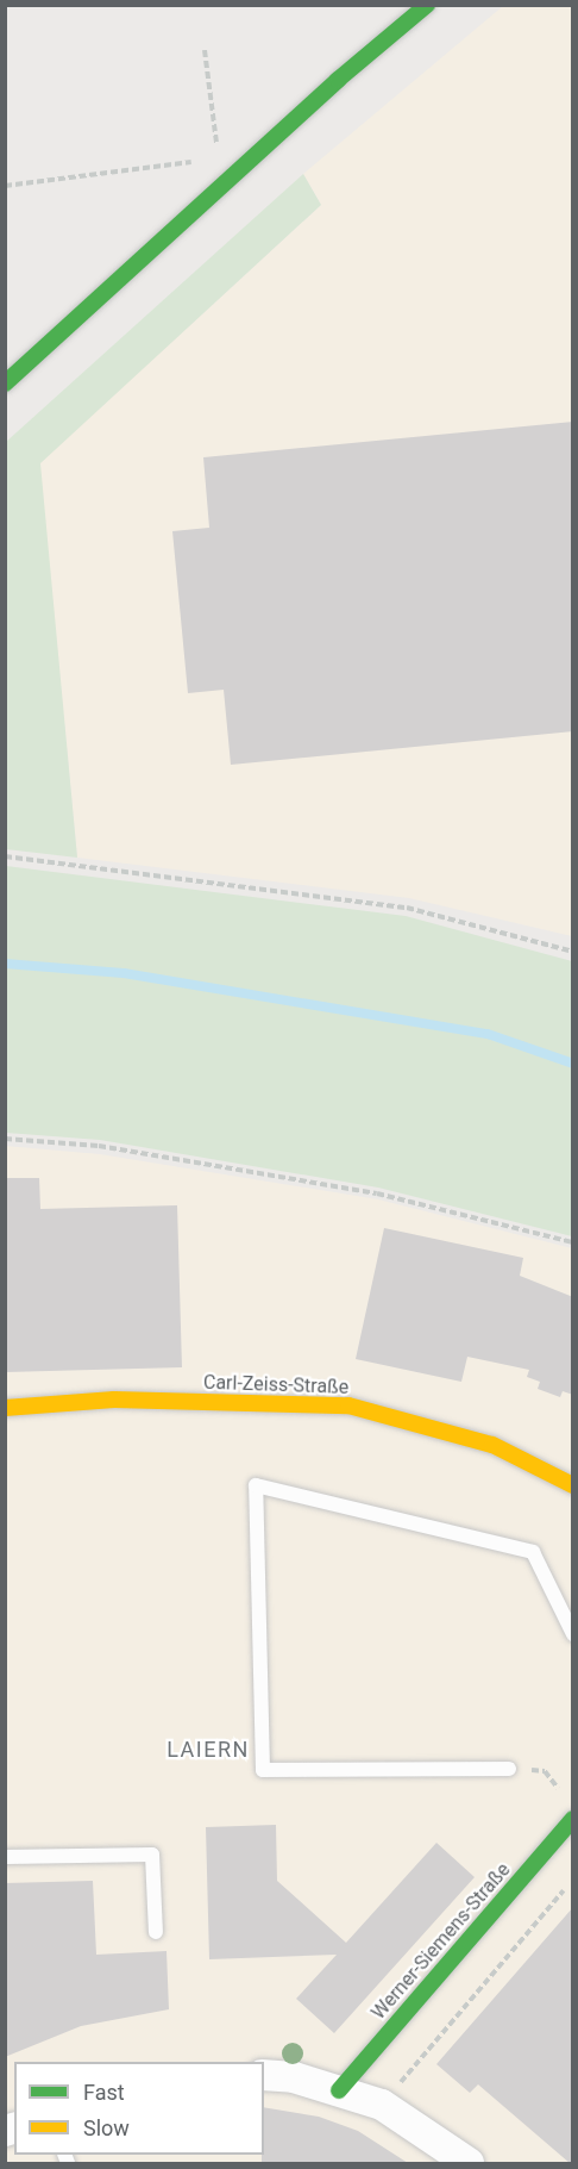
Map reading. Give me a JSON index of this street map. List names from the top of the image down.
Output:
{
  "streets": {
    "street": ["Carl-Zeiss-Straße", "Werner-Siemens-Straße"]
  },
  "districts": ["LAIERN"],
  "legend": ["Fast", "Slow"]
}
